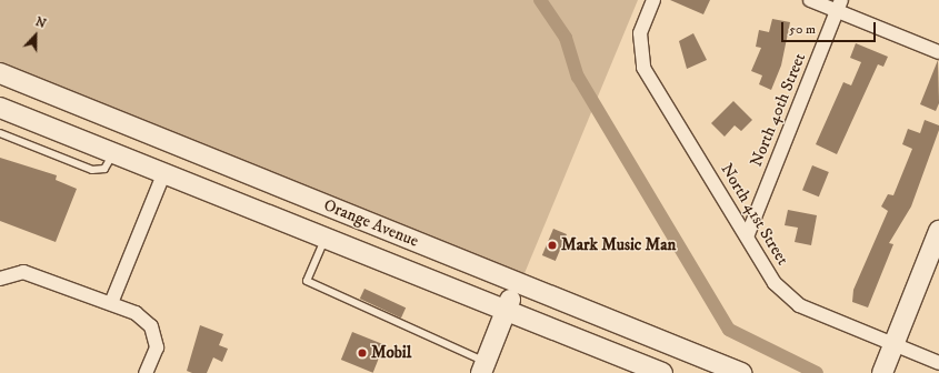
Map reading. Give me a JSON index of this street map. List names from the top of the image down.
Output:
{
  "streets": {
    "main road": ["Orange Avenue"],
    "street": ["North 40th Street", "North 41st Street"]
  },
  "crossings": [
    ["North 40th Street", "North 41st Street"]
  ],
  "places": ["Mark Music Man", "Mobil"],
  "scale_bar": "50 m",
  "north": "top"
}
